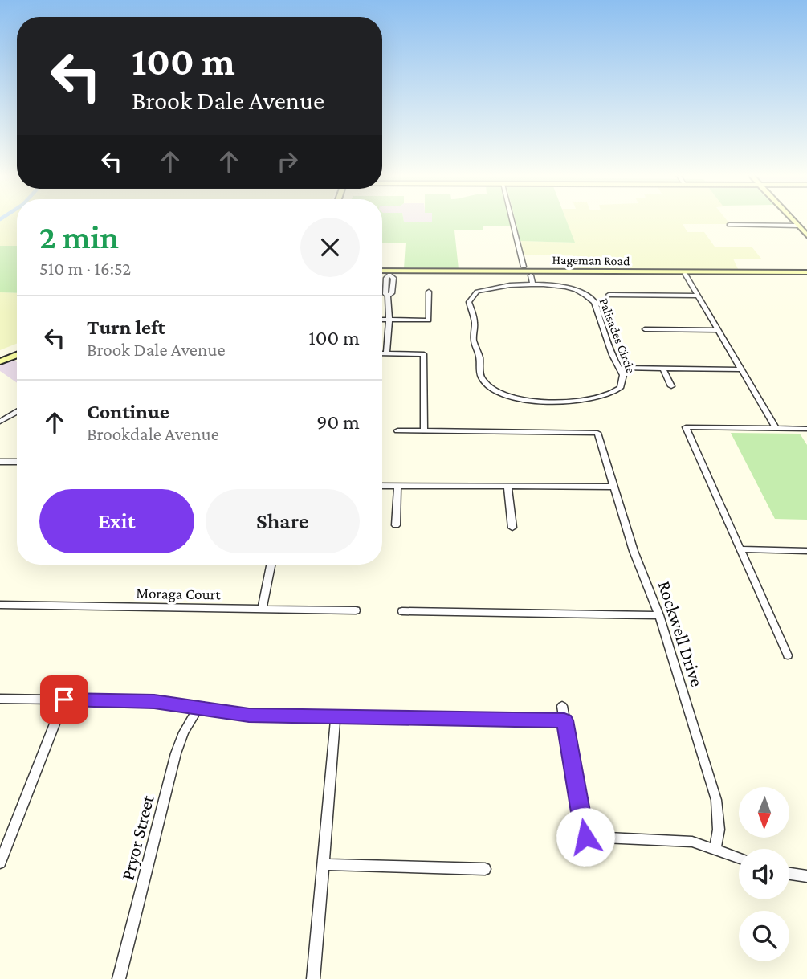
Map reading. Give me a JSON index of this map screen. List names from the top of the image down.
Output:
{
  "streets": {
    "main road": ["Hageman Road"],
    "street": [
      "Palisades Circle",
      "Moraga Court",
      "Rockwell Drive",
      "Pryor Street"
    ]
  },
  "crossings": [
    ["Hageman Road", "Palisades Circle"]
  ],
  "north": "bottom",
  "page": {
    "turn": ["100 m", "Brook Dale Avenue"],
    "heading": ["2 min", "510 m · 16:52"],
    "list": [
      {
        "name": "Turn left",
        "note": "Brook Dale Avenue",
        "value": "100 m"
      },
      {
        "name": "Continue",
        "note": "Brookdale Avenue",
        "value": "90 m"
      }
    ],
    "buttons": ["Exit", "Share"]
  }
}
